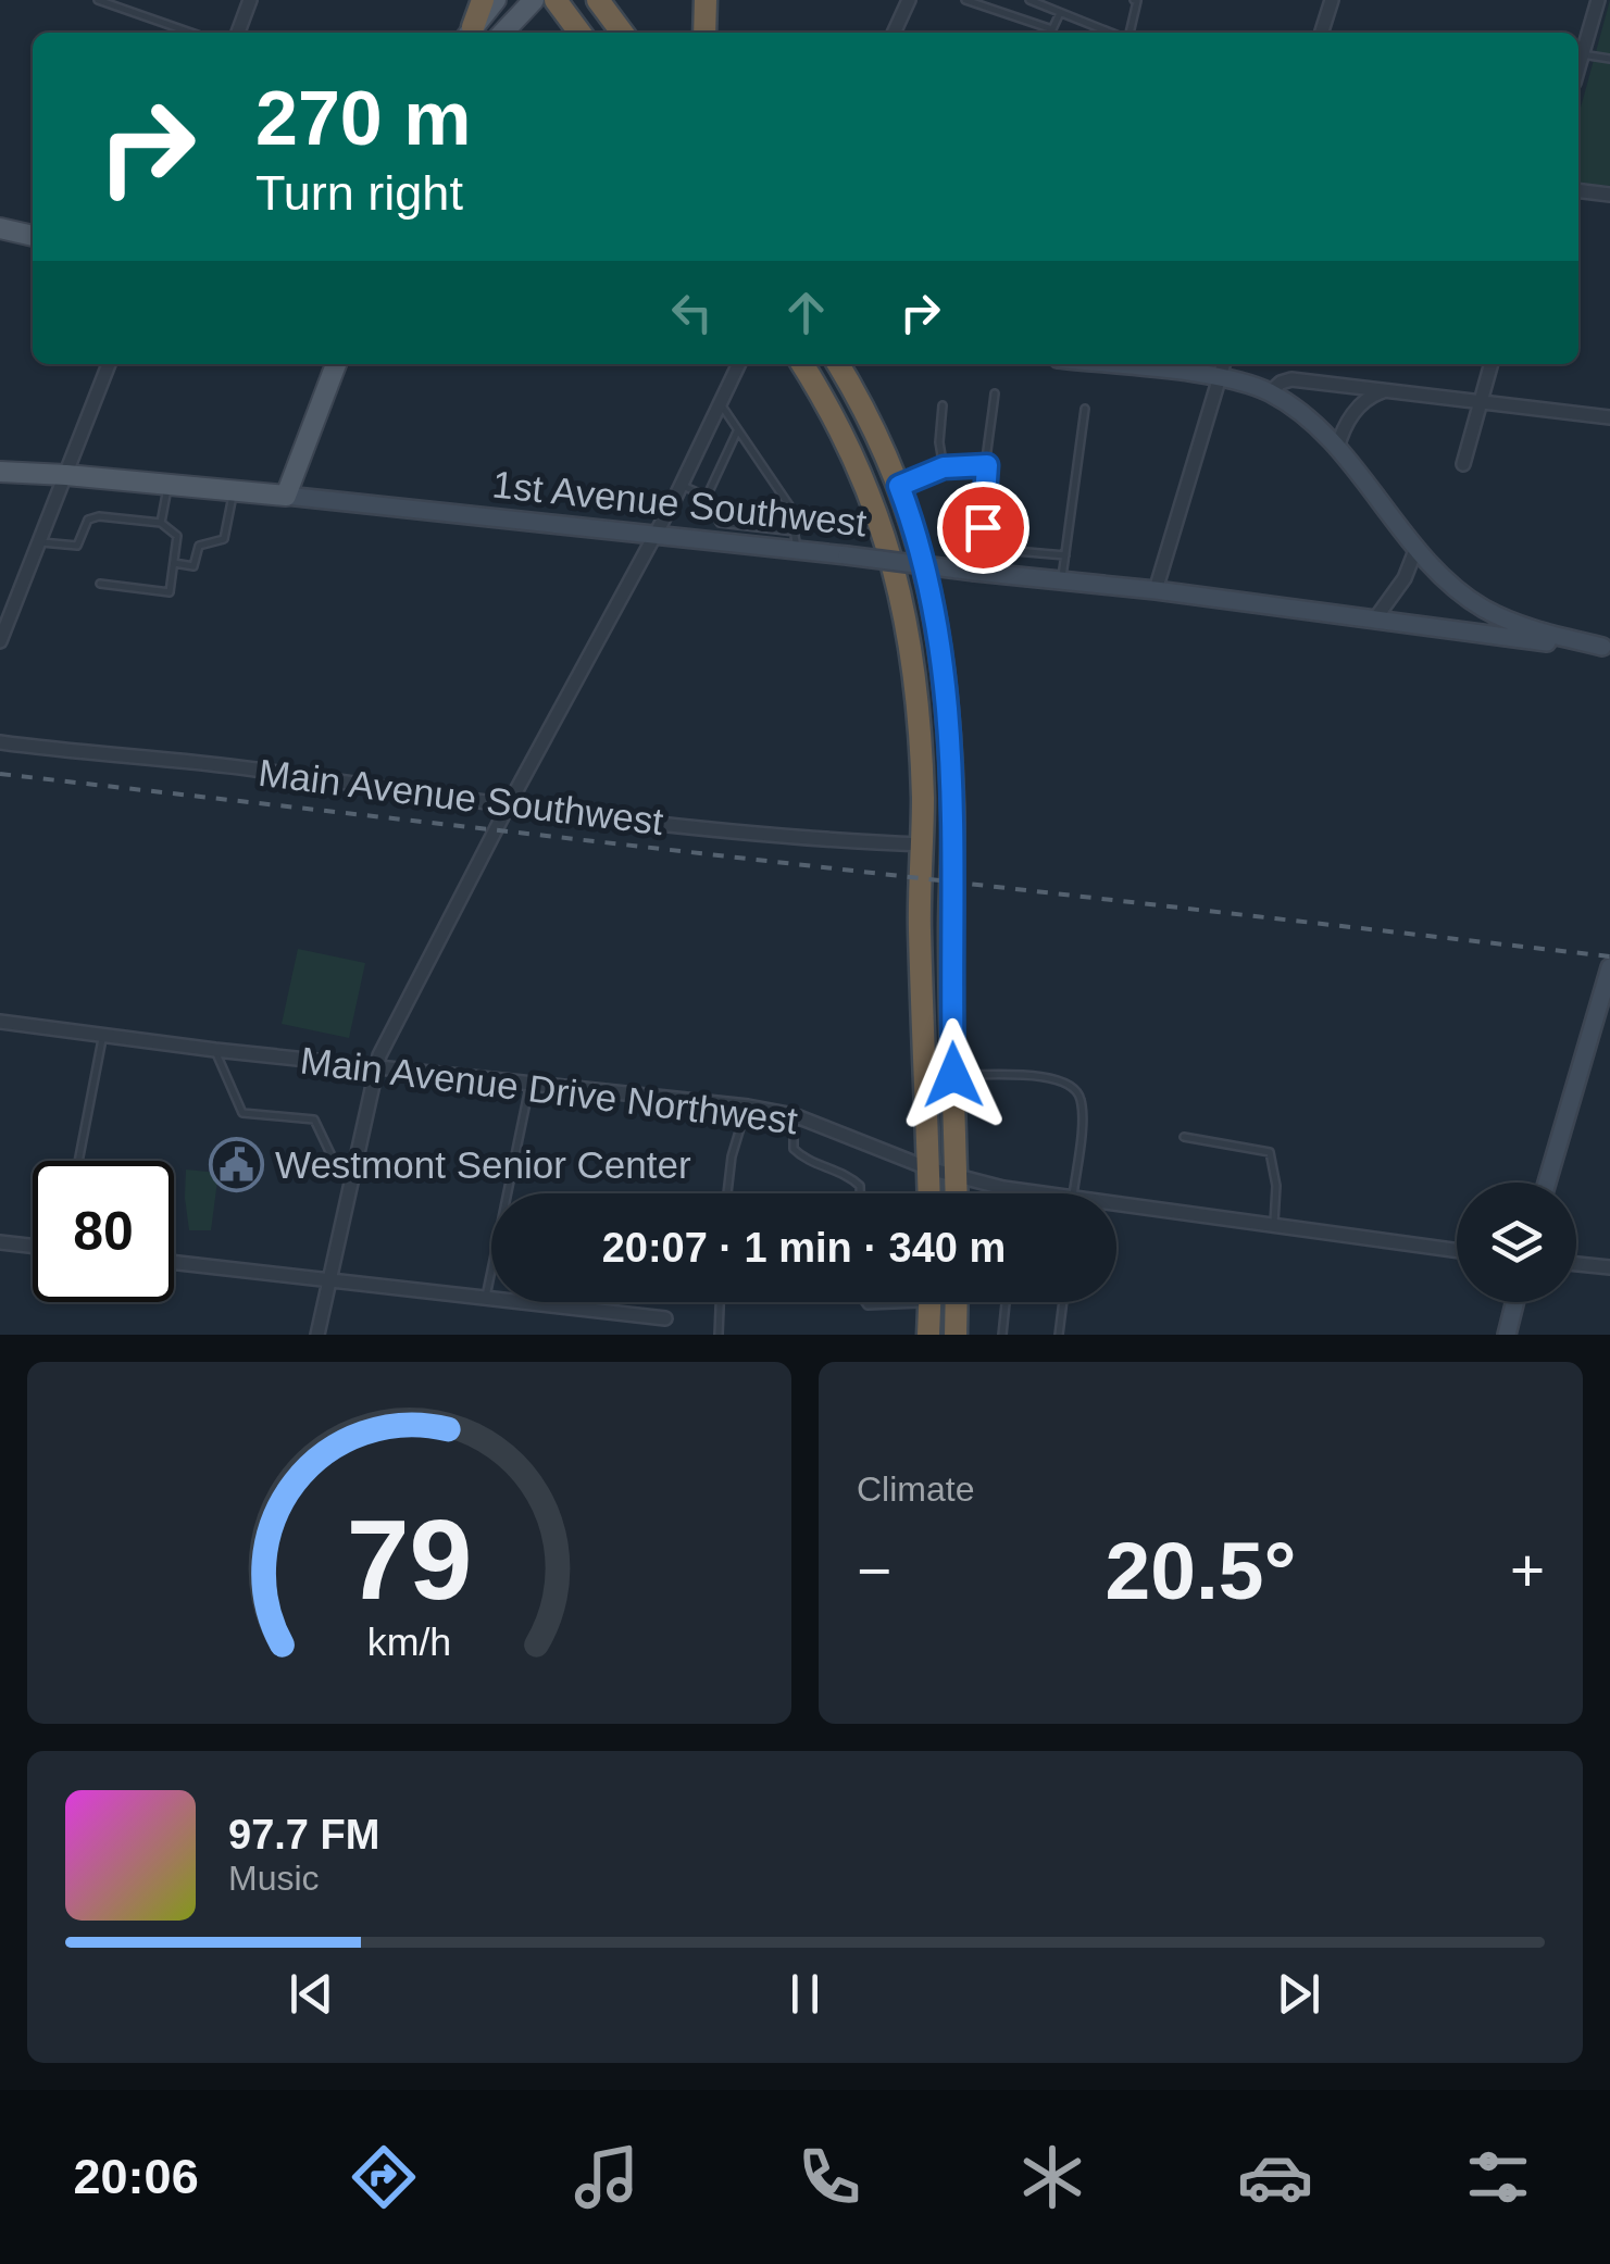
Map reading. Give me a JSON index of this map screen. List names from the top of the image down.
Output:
{
  "streets": {
    "main road": ["1st Avenue Southwest"],
    "street": ["Main Avenue Southwest", "Main Avenue Drive Northwest"]
  },
  "places": {
    "public building": ["Westmont Senior Center"]
  },
  "page": {
    "turn": ["270 m", "Turn right"],
    "limit": "80",
    "trip": "20:07 · 1 min · 340 m",
    "tile": "Climate",
    "heat": ["−", "20.5°", "+"],
    "song": ["97.7 FM", "Music"],
    "tabs": "20:06",
    "gauge": ["79", "km/h"]
  }
}
